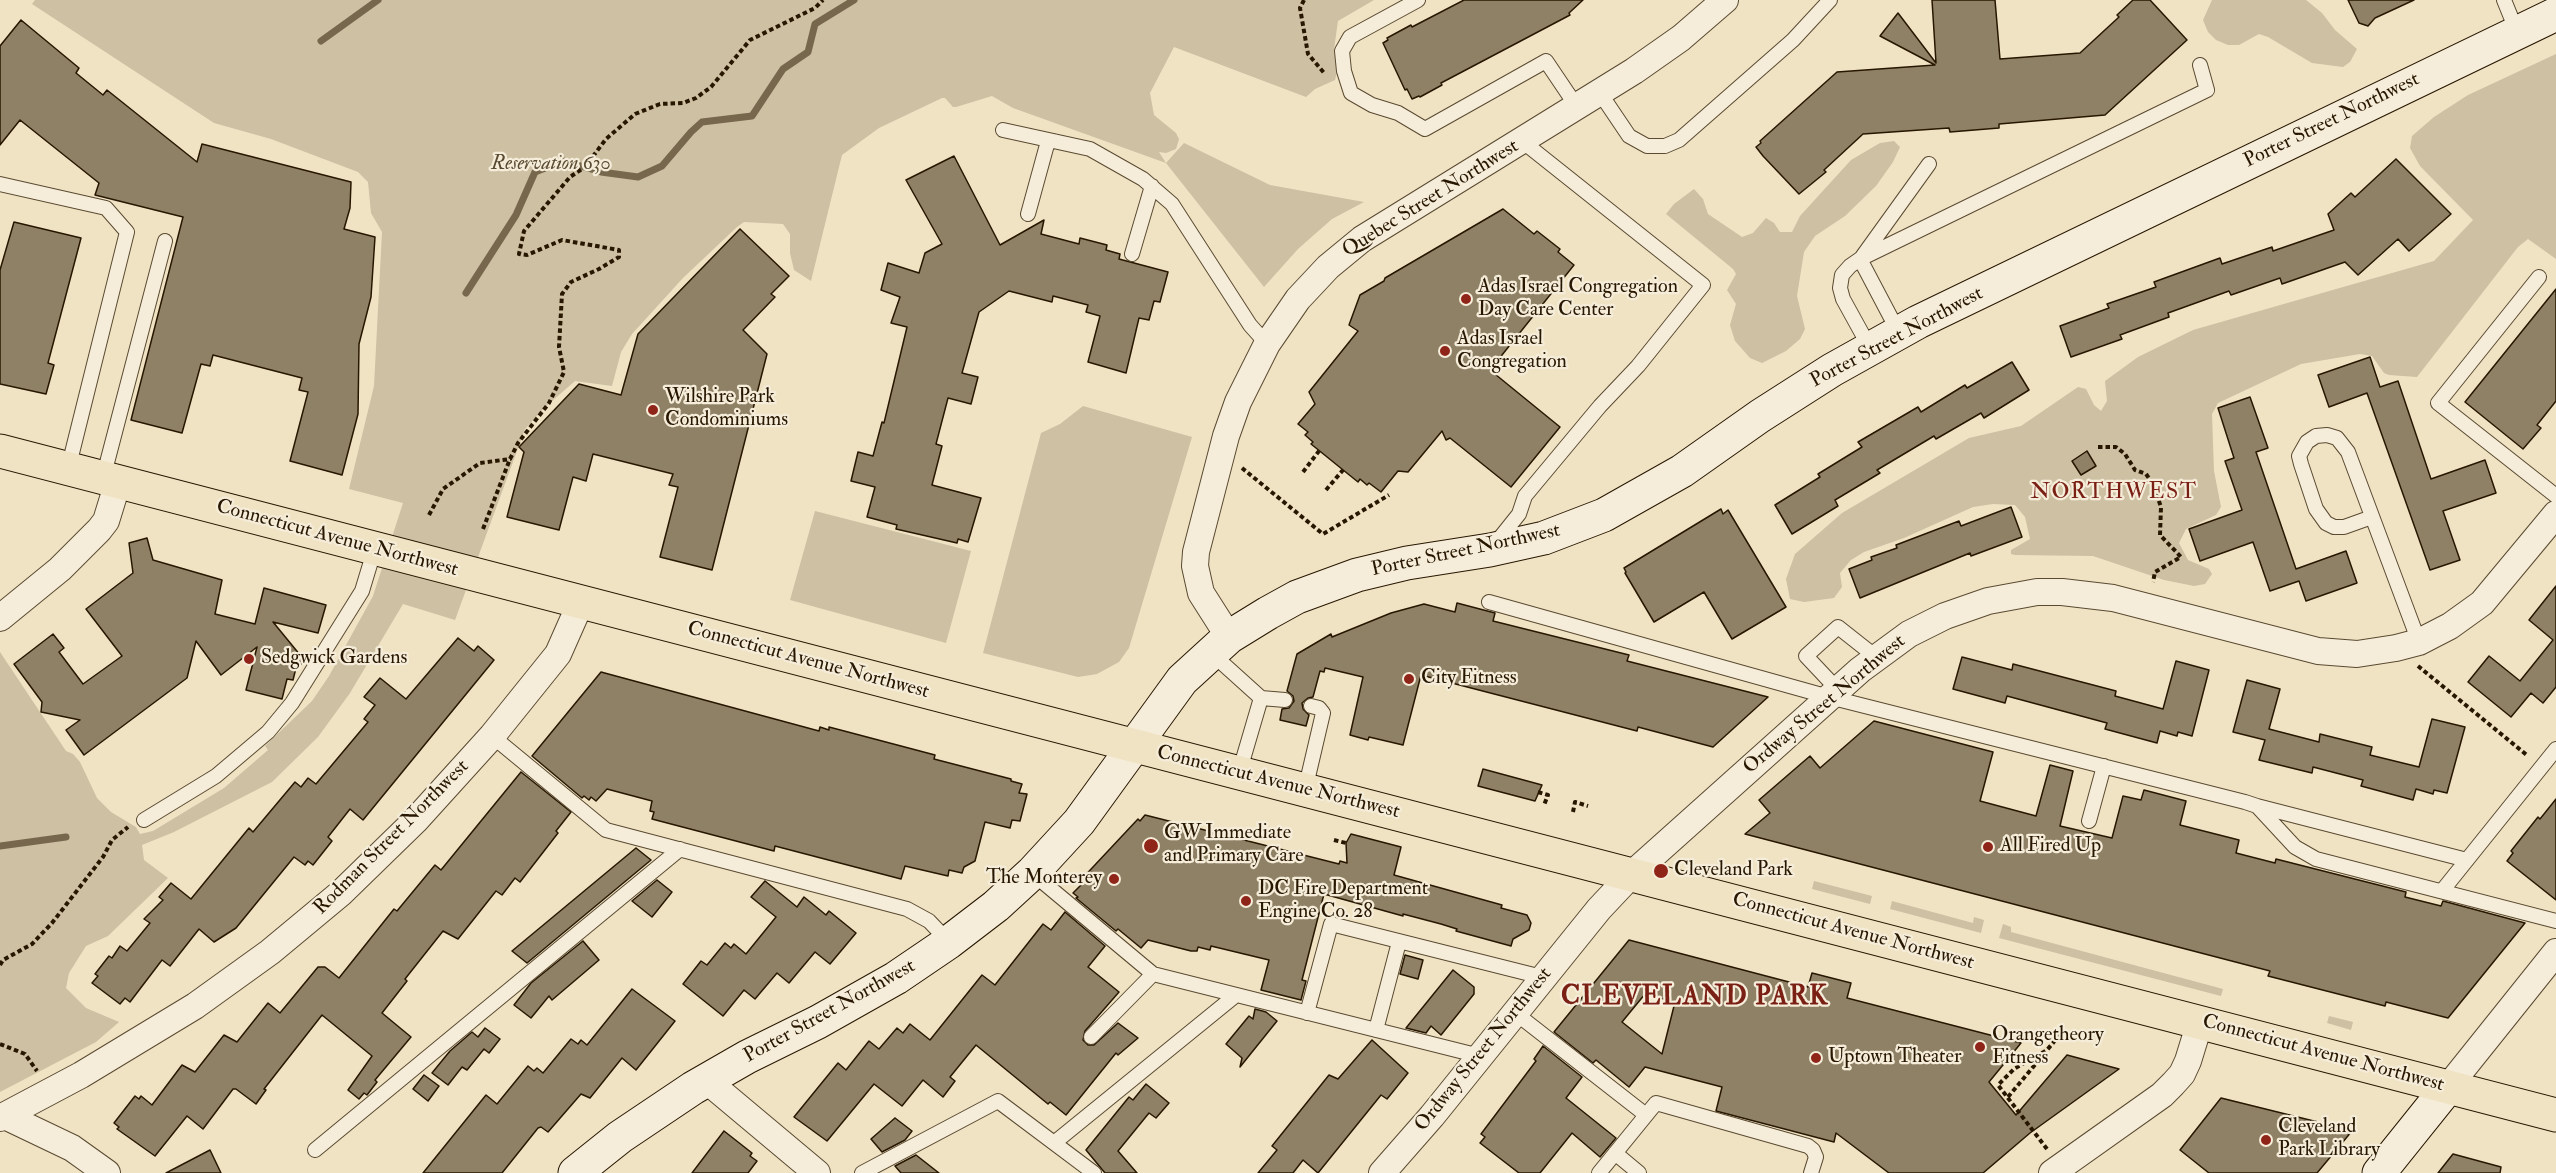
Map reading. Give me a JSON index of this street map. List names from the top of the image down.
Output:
{
  "streets": {
    "main road": ["Porter Street Northwest", "Connecticut Avenue Northwest"],
    "street": ["Quebec Street Northwest", "Ordway Street Northwest", "Rodman Street Northwest"]
  },
  "crossings": [
    ["Porter Street Northwest", "Quebec Street Northwest"],
    ["Porter Street Northwest", "Connecticut Avenue Northwest"],
    ["Connecticut Avenue Northwest", "Ordway Street Northwest"],
    ["Connecticut Avenue Northwest", "Rodman Street Northwest"]
  ],
  "districts": ["NORTHWEST", "CLEVELAND PARK"],
  "parks": ["Reservation 630"],
  "places": [
    "Adas Israel Congregation Day Care Center",
    "Adas Israel Congregation",
    "Wilshire Park Condominiums",
    "Sedgwick Gardens",
    "City Fitness",
    "GW Immediate and Primary Care",
    "All Fired Up",
    "Cleveland Park",
    "The Monterey",
    "DC Fire Department Engine Co. 28",
    "Orangetheory Fitness",
    "Uptown Theater",
    "Cleveland Park Library"
  ]
}
